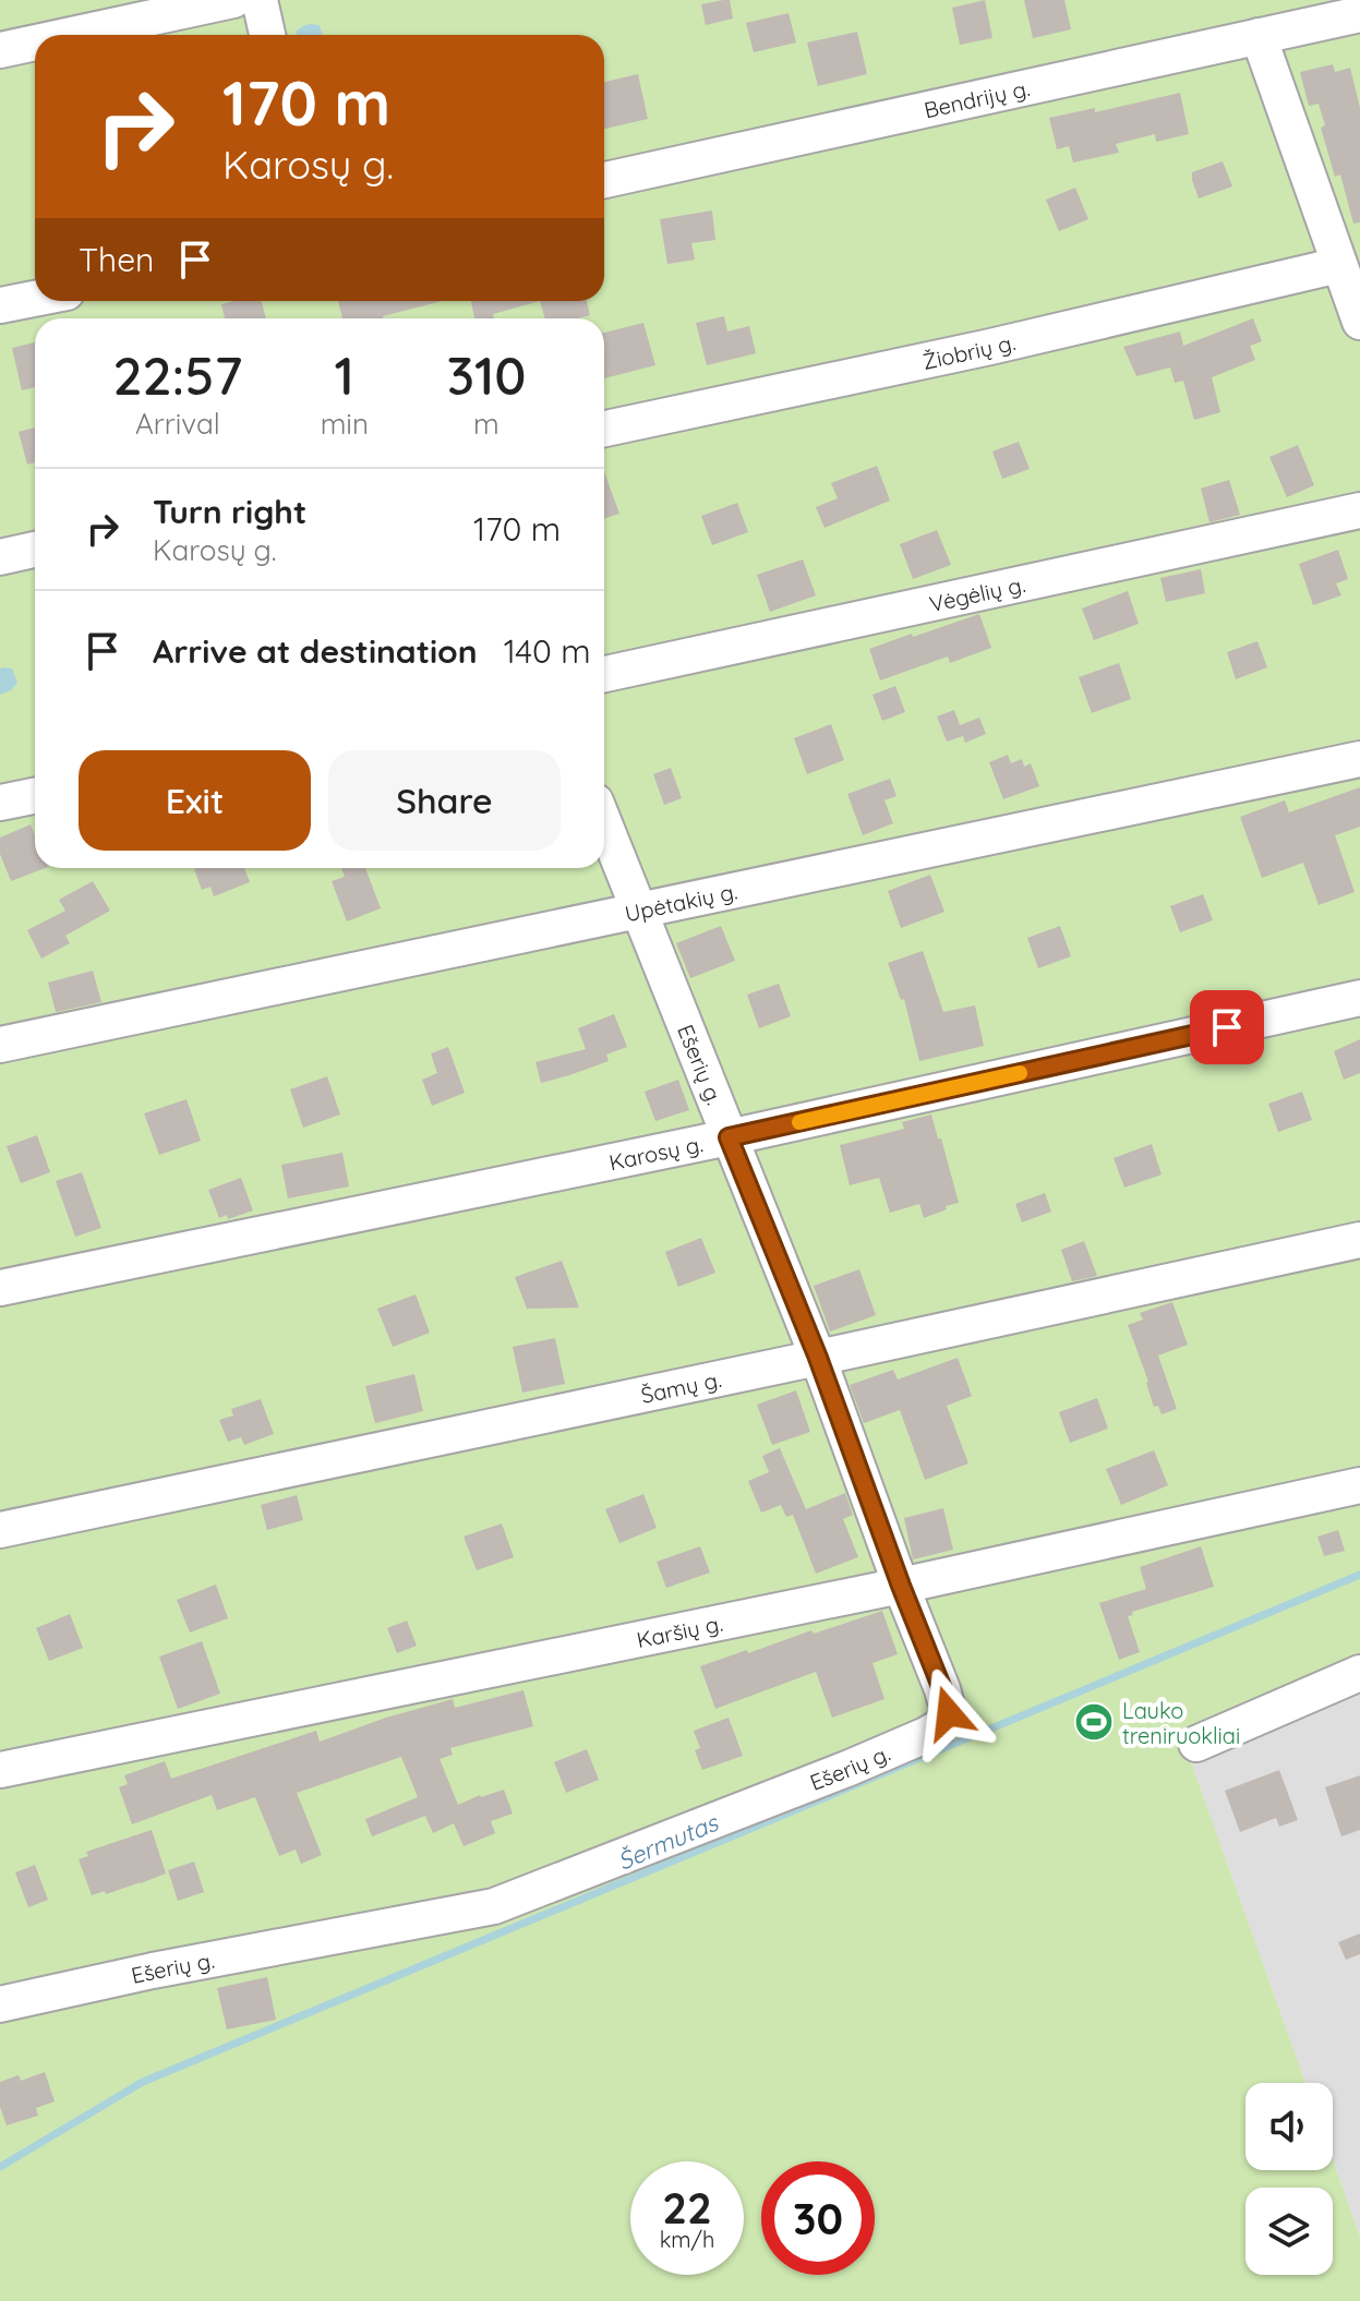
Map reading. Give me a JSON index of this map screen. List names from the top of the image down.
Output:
{
  "streets": {
    "street": [
      "Bendrijų g.",
      "Žiobrių g.",
      "Vėgėlių g.",
      "Upėtakių g.",
      "Ešerių g.",
      "Karosų g.",
      "Šamų g.",
      "Karšių g."
    ]
  },
  "crossings": [
    ["Upėtakių g.", "Ešerių g."],
    ["Ešerių g.", "Karosų g."],
    ["Ešerių g.", "Šamų g."],
    ["Ešerių g.", "Karšių g."]
  ],
  "water": ["Šermutas"],
  "places": {
    "sports": ["Lauko treniruokliai"]
  },
  "page": {
    "turn": ["170 m", "Karosų g."],
    "then": "Then",
    "eta": [
      "22:57",
      "Arrival",
      "1",
      "min",
      "310",
      "m"
    ],
    "list": [
      {
        "name": "Turn right",
        "note": "Karosų g.",
        "value": "170 m"
      },
      {
        "name": "Arrive at destination",
        "value": "140 m"
      }
    ],
    "buttons": ["Exit", "Share"],
    "speed": "22 km/h",
    "limit": "30"
  }
}
